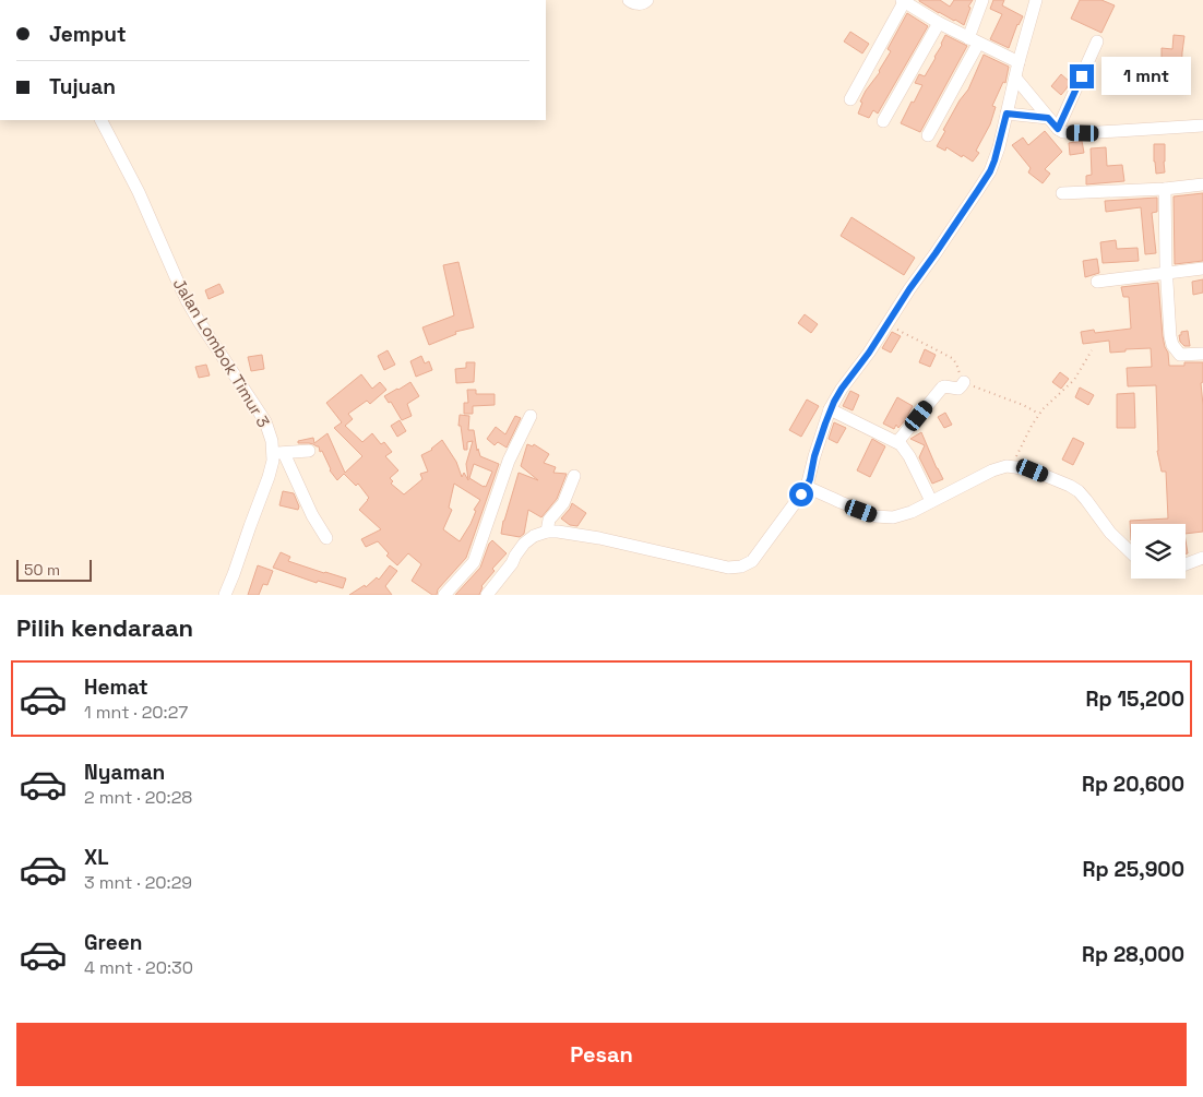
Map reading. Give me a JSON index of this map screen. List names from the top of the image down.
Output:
{
  "streets": {
    "street": ["Jalan Lombok Timur 3"]
  },
  "scale_bar": "50 m",
  "page": {
    "banner": ["Jemput", "Tujuan"],
    "bubble": "1 mnt",
    "scale": "50 m",
    "heading": "Pilih kendaraan",
    "list": [
      {
        "name": "Hemat",
        "note": "1 mnt · 20:27",
        "value": "Rp 15,200"
      },
      {
        "name": "Nyaman",
        "note": "2 mnt · 20:28",
        "value": "Rp 20,600"
      },
      {
        "name": "XL",
        "note": "3 mnt · 20:29",
        "value": "Rp 25,900"
      },
      {
        "name": "Green",
        "note": "4 mnt · 20:30",
        "value": "Rp 28,000"
      }
    ],
    "buttons": "Pesan"
  }
}
